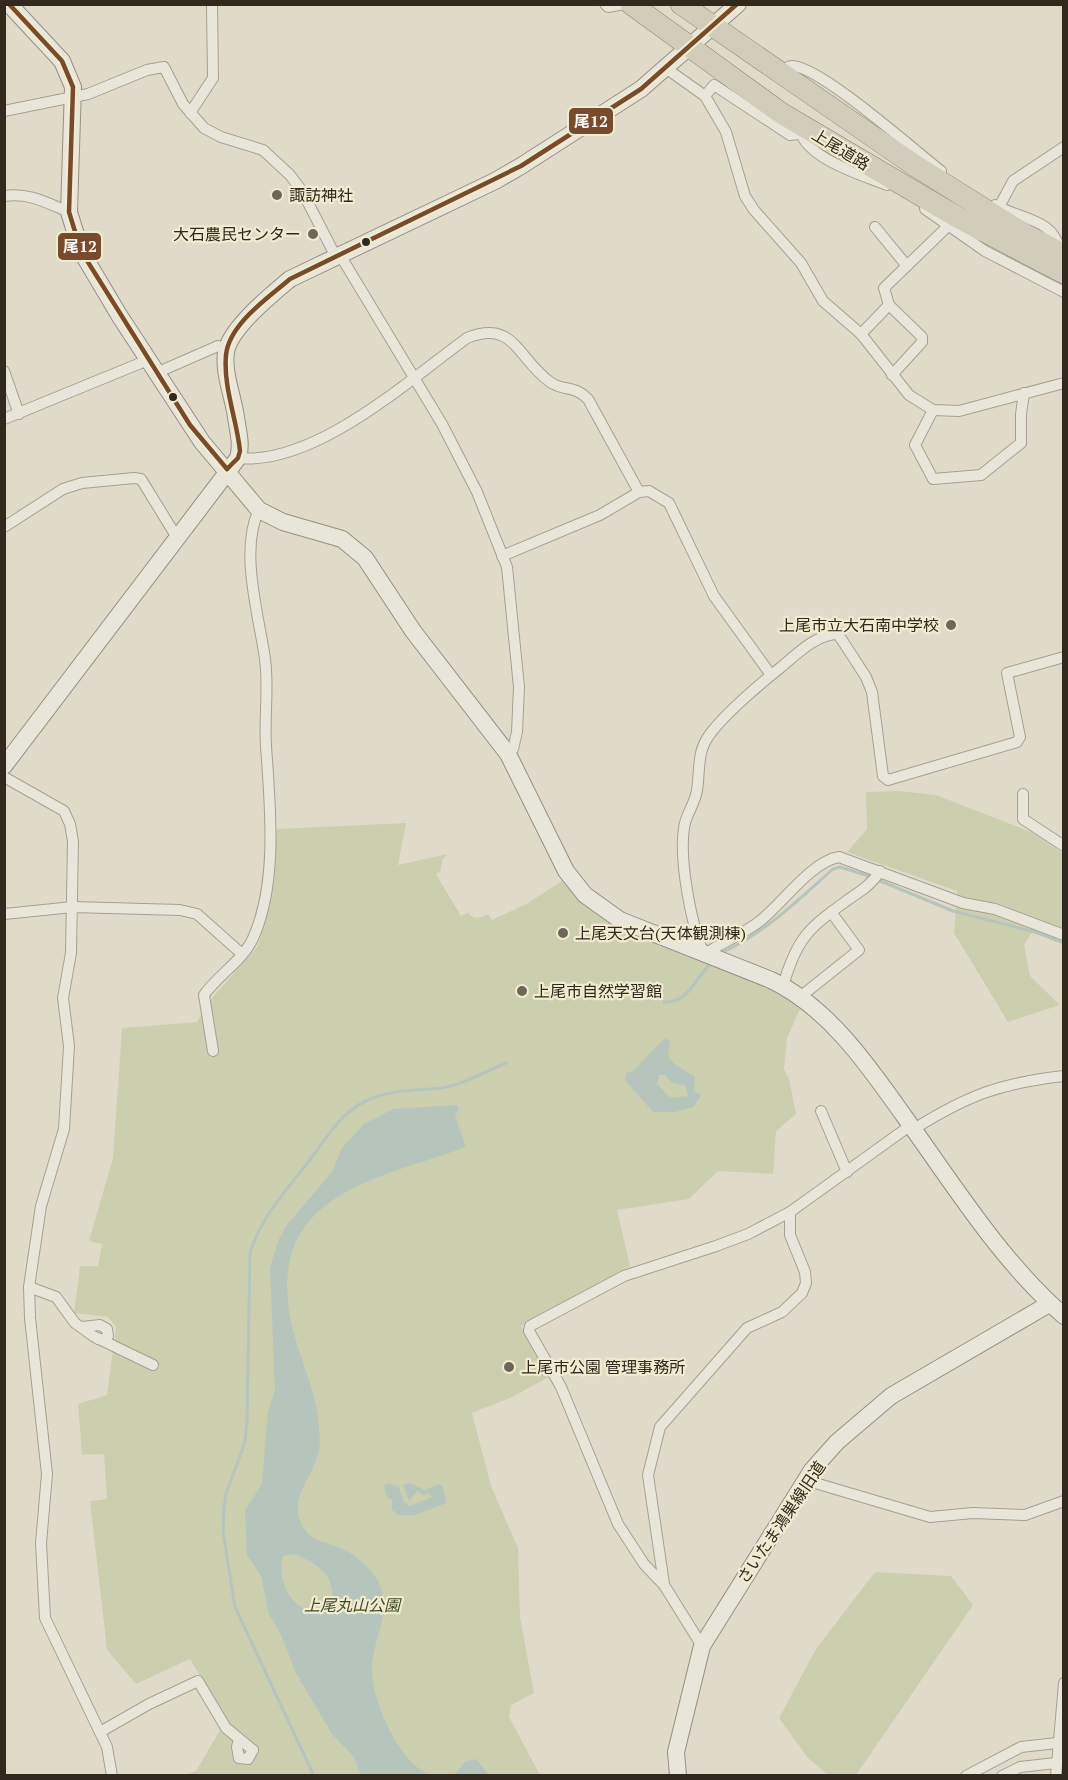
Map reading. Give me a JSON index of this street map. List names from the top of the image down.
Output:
{
  "streets": {
    "highway": ["上尾道路"],
    "street": ["さいたま鴻巣線旧道"]
  },
  "parks": ["上尾丸山公園"],
  "places": [
    "諏訪神社",
    "大石農民センター",
    "上尾市立大石南中学校",
    "上尾天文台(天体観測棟)",
    "上尾市自然学習館",
    "上尾市公園 管理事務所"
  ],
  "lines": ["transit line 尾12"]
}
